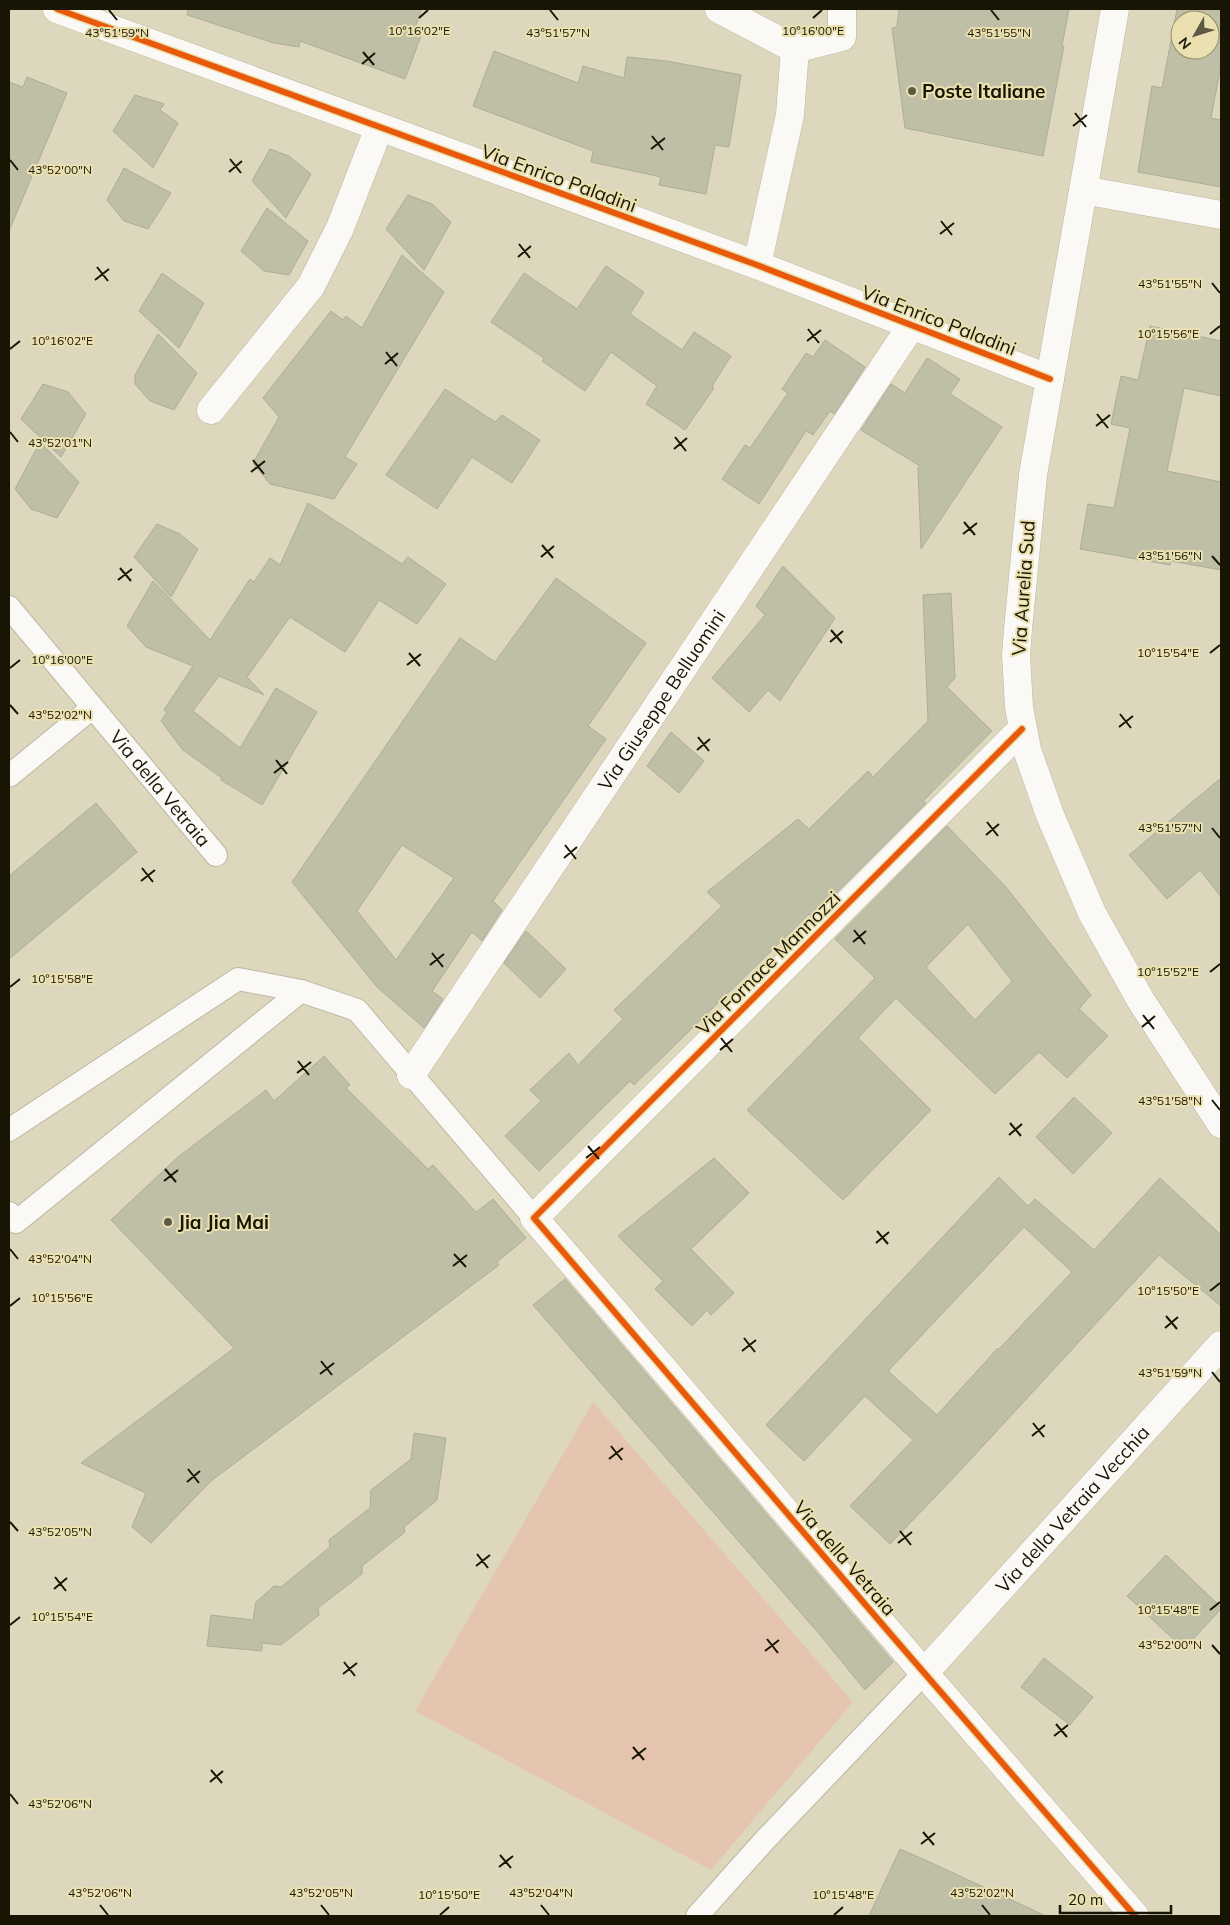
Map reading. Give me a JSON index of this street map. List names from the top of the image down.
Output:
{
  "streets": {
    "street": [
      "Via Enrico Paladini",
      "Via Aurelia Sud",
      "Via Giuseppe Belluomini",
      "Via della Vetraia",
      "Via Fornace Mannozzi",
      "Via della Vetraia Vecchia"
    ]
  },
  "crossings": [
    ["Via Enrico Paladini", "Via Aurelia Sud"],
    ["Via Enrico Paladini", "Via Giuseppe Belluomini"],
    ["Via Aurelia Sud", "Via Fornace Mannozzi"],
    ["Via della Vetraia", "Via Fornace Mannozzi"],
    ["Via della Vetraia", "Via della Vetraia Vecchia"]
  ],
  "places": ["Poste Italiane", "Jia Jia Mai"],
  "scale_bar": "20 m",
  "north": "bottom left",
  "coordinates": [
    "10°16'02\"E",
    "10°16'00\"E",
    "43°51'57\"N",
    "43°51'55\"N",
    "43°51'59\"N",
    "43°52'00\"N",
    "10°15'56\"E",
    "43°52'01\"N",
    "43°51'56\"N",
    "10°15'54\"E",
    "43°52'02\"N",
    "10°15'52\"E",
    "10°15'58\"E",
    "43°51'58\"N",
    "43°52'04\"N",
    "10°15'50\"E",
    "43°52'05\"N",
    "10°15'48\"E",
    "43°52'06\"N"
  ]
}
